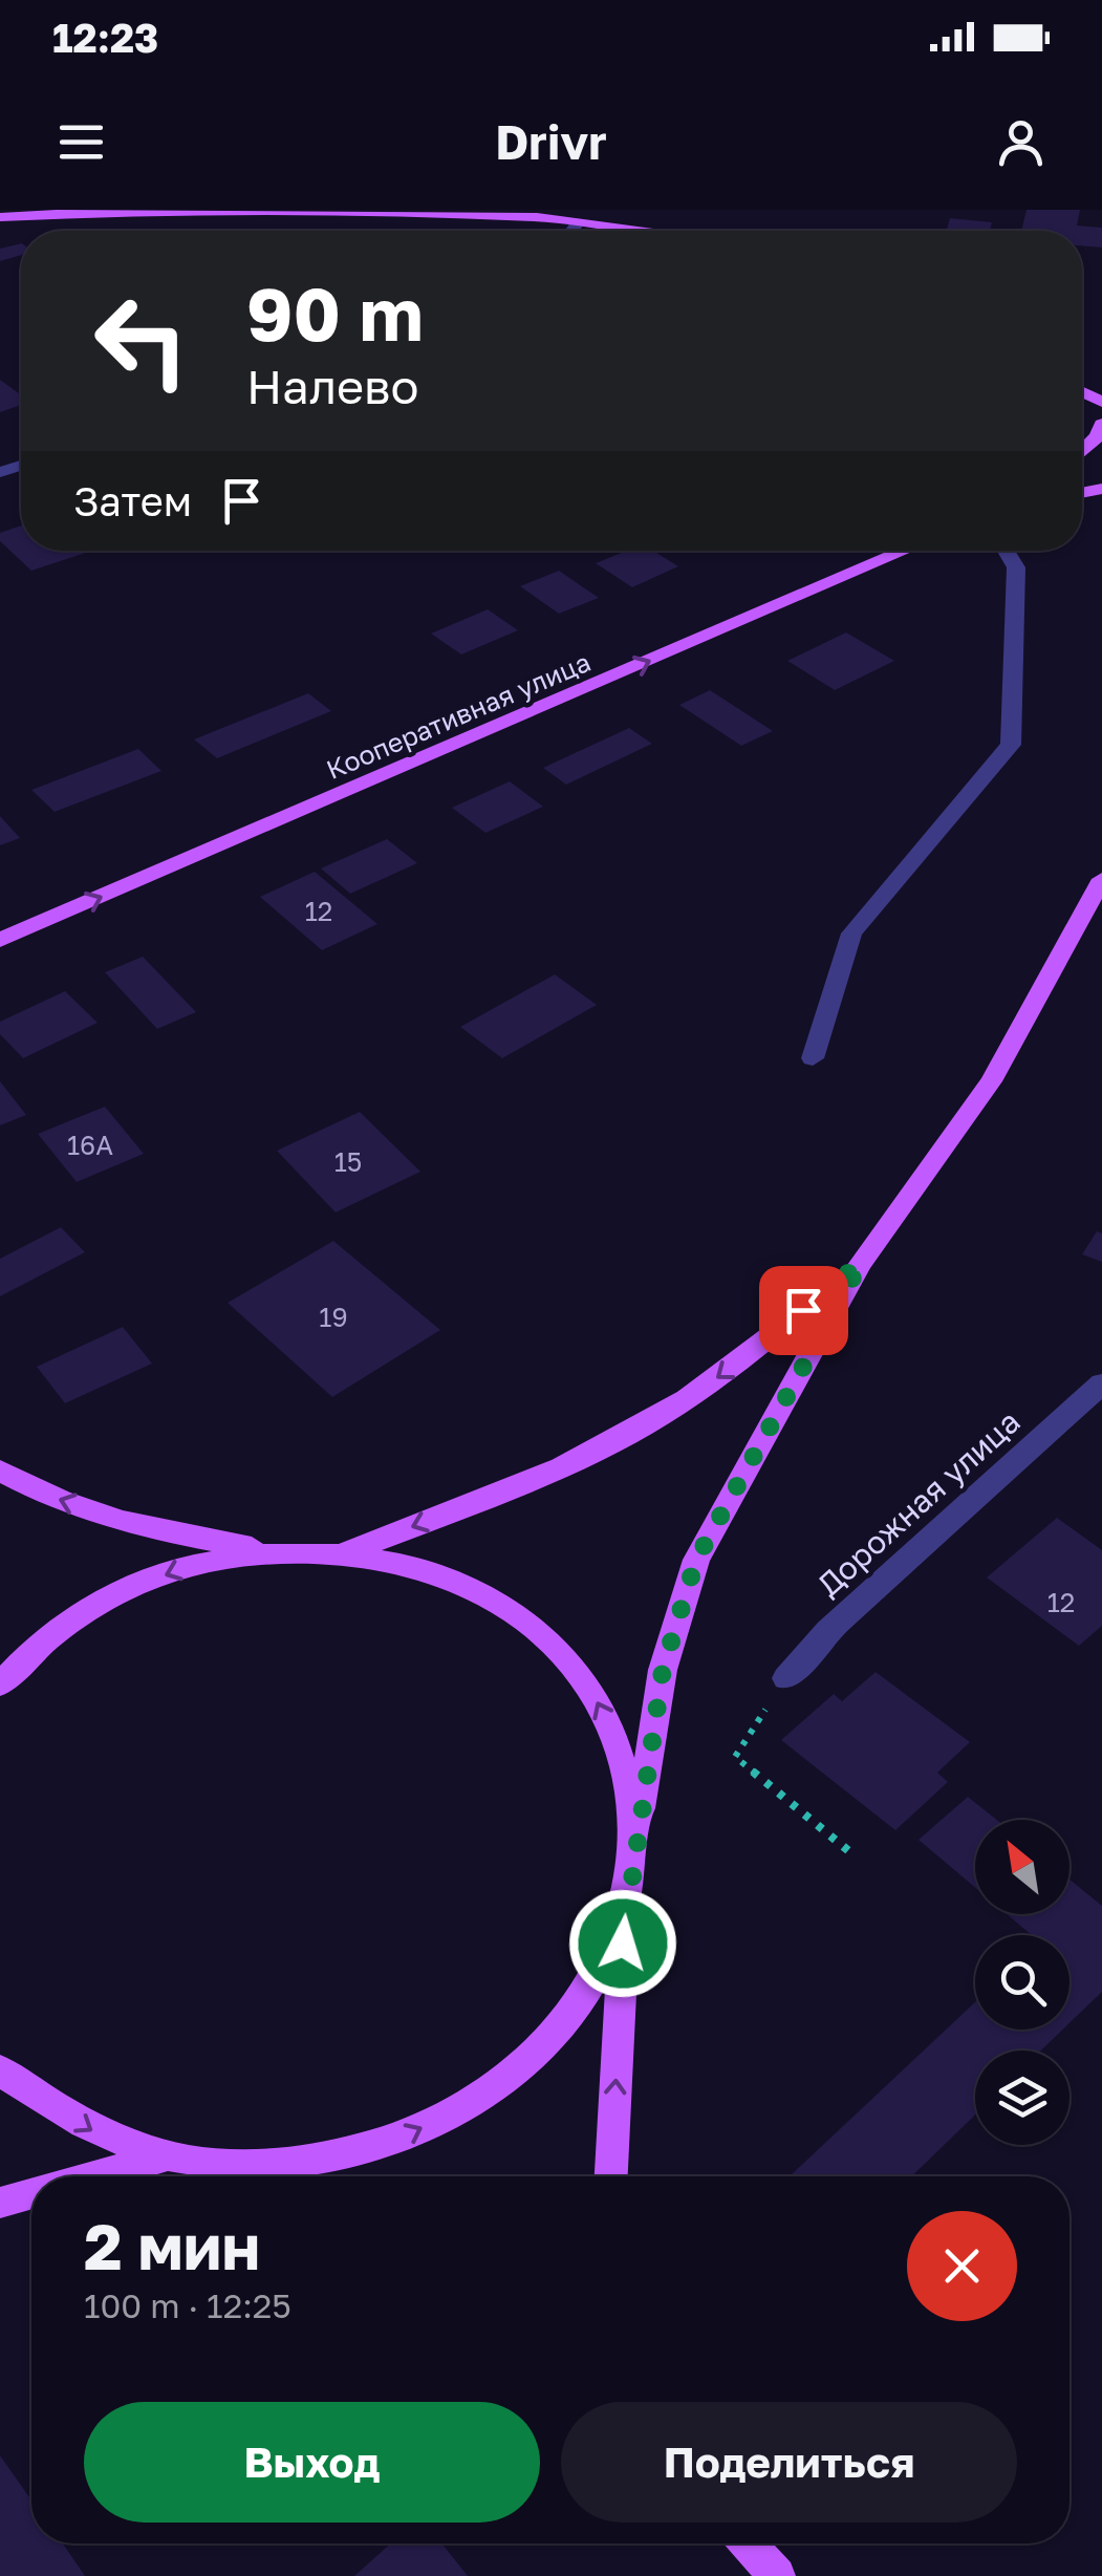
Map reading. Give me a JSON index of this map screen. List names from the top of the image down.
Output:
{
  "streets": {
    "main road": ["Кооперативная улица"],
    "street": ["Дорожная улица"]
  },
  "one_way": ["Кооперативная улица"],
  "house_numbers": [
    "12",
    "16А",
    "15",
    "19",
    "12"
  ],
  "north": "top left",
  "page": {
    "status": "12:23",
    "header": "Drivr",
    "turn": ["90 m", "Налево"],
    "then": "Затем",
    "heading": ["2 мин", "100 m · 12:25"],
    "buttons": ["Выход", "Поделиться"]
  }
}
